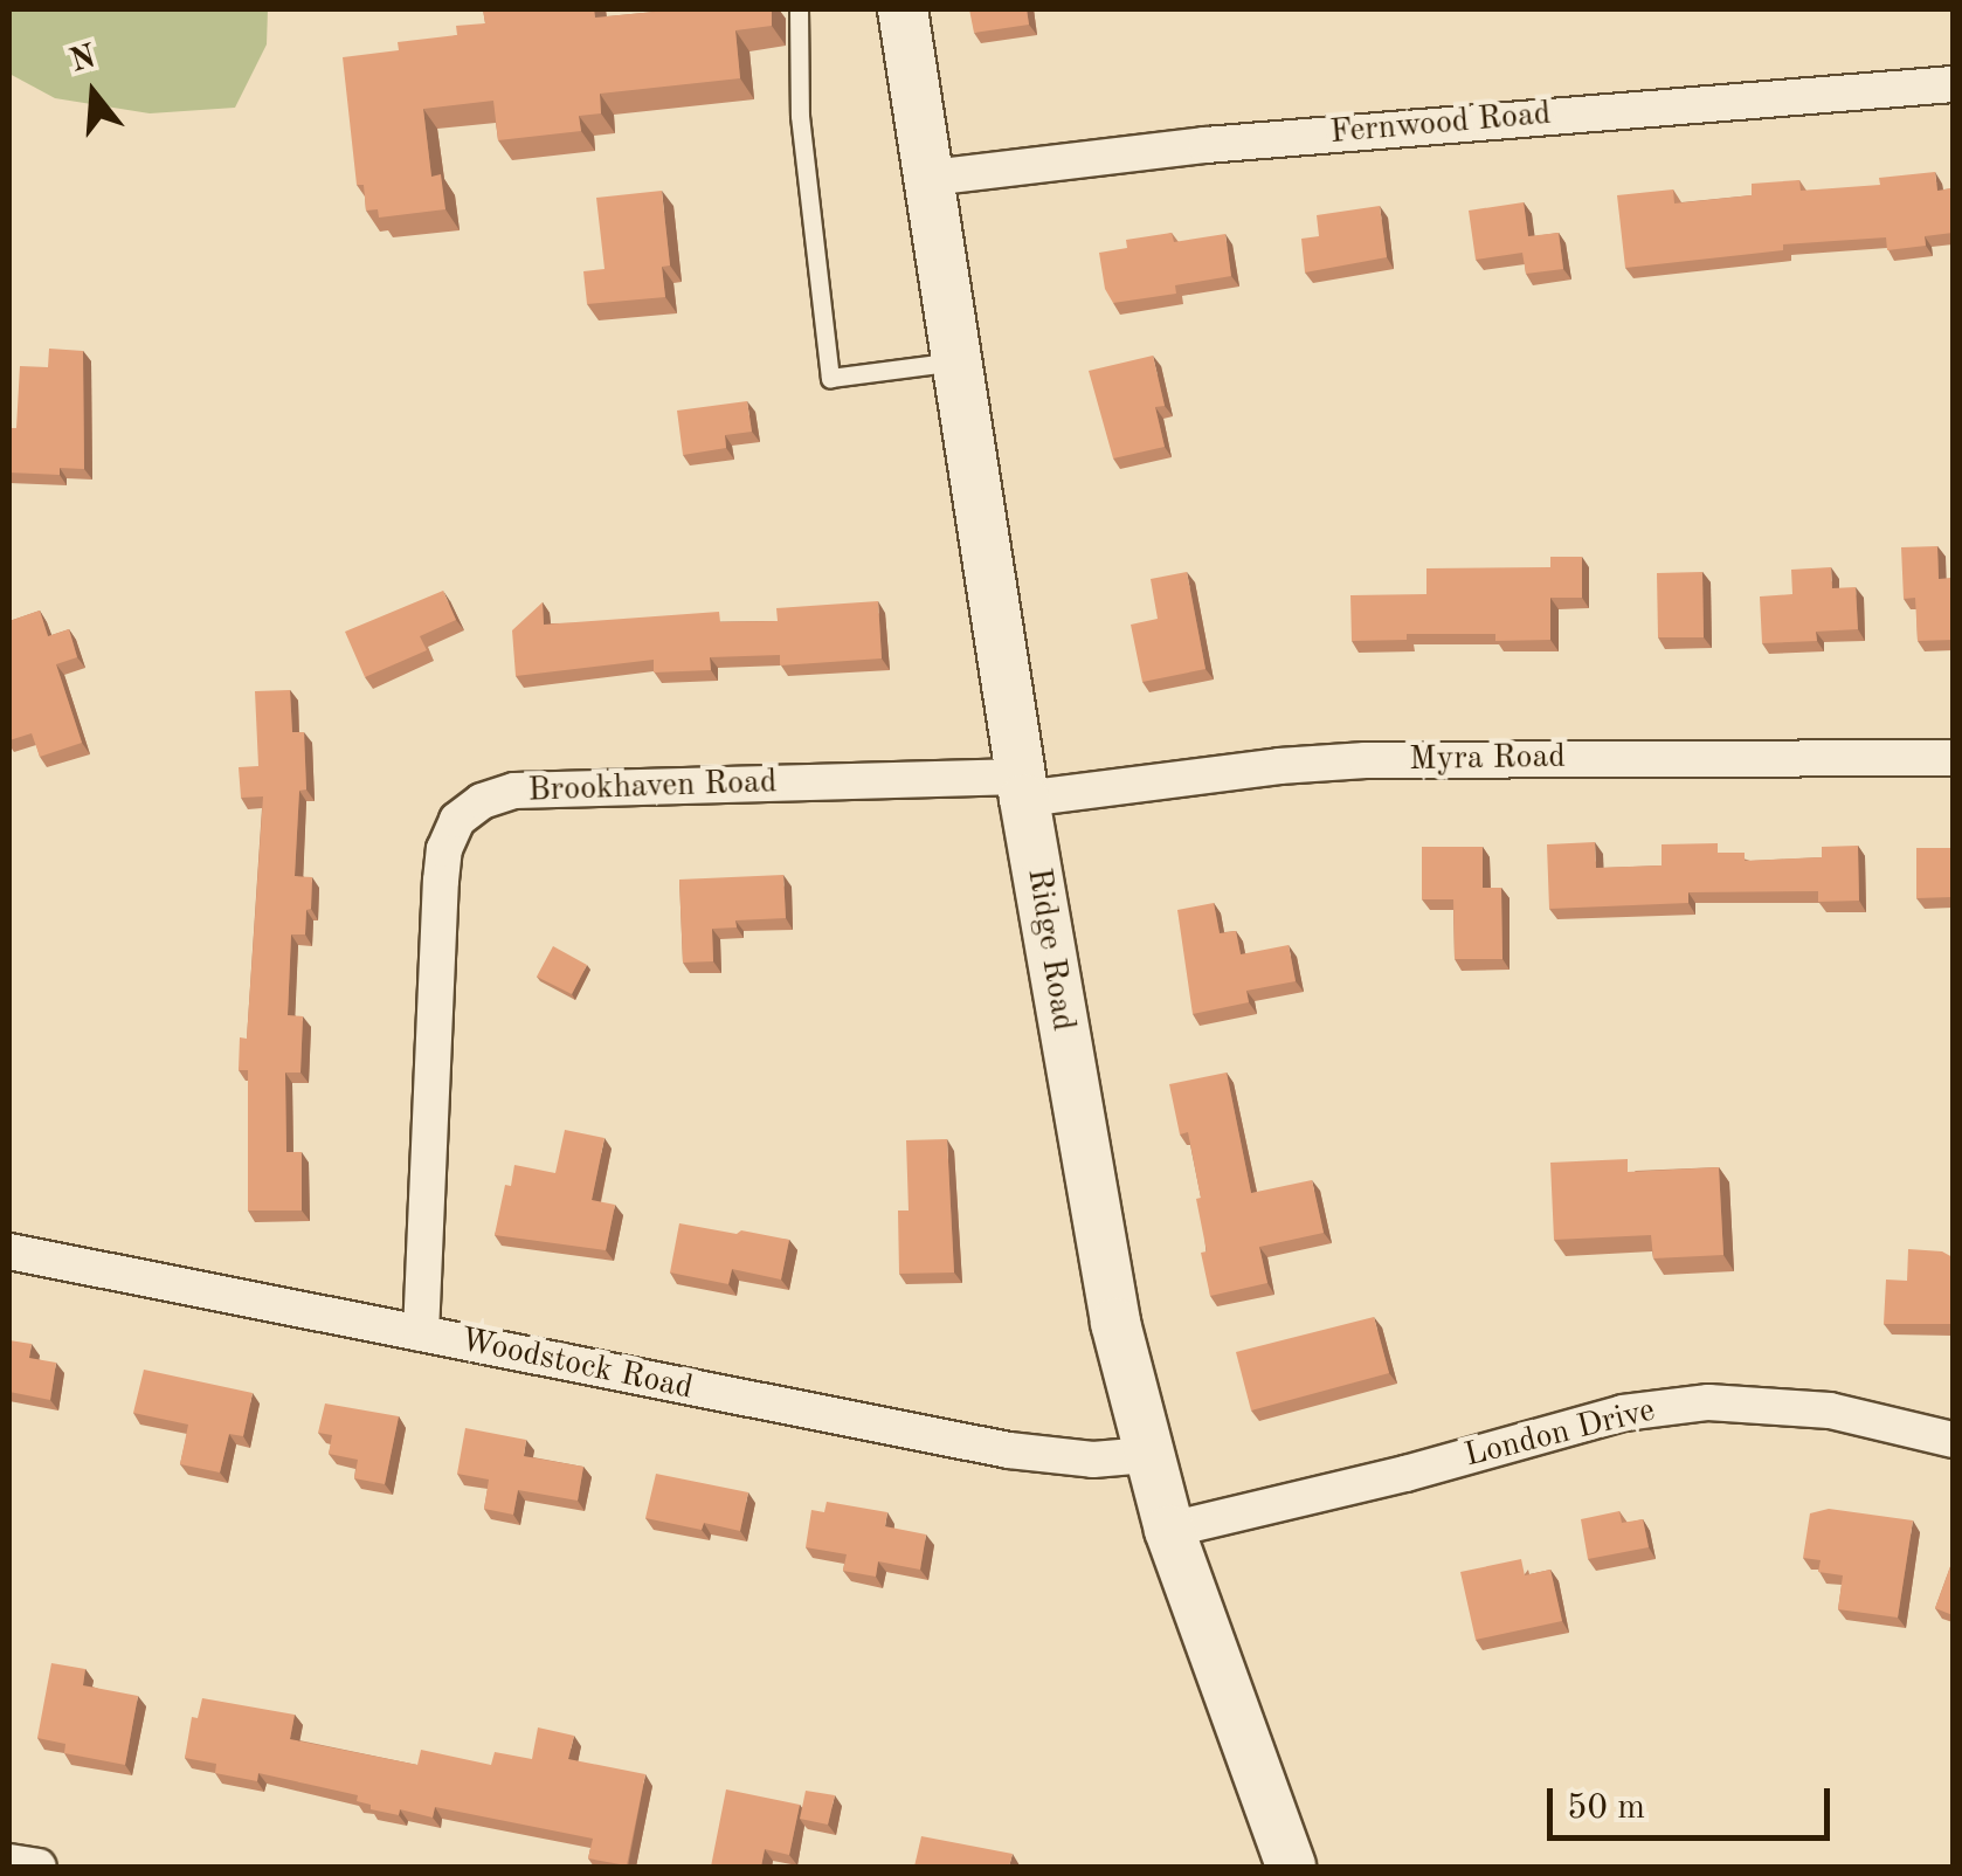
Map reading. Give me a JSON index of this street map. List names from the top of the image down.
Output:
{
  "streets": {
    "main road": ["Ridge Road"],
    "street": [
      "Fernwood Road",
      "Myra Road",
      "Brookhaven Road",
      "Woodstock Road",
      "London Drive"
    ]
  },
  "crossings": [
    ["Fernwood Road", "Ridge Road"],
    ["Myra Road", "Brookhaven Road"],
    ["Myra Road", "Ridge Road"],
    ["Brookhaven Road", "Ridge Road"],
    ["Brookhaven Road", "Woodstock Road"],
    ["Ridge Road", "Woodstock Road"],
    ["Ridge Road", "London Drive"]
  ],
  "scale_bar": "50 m",
  "north": "top"
}
